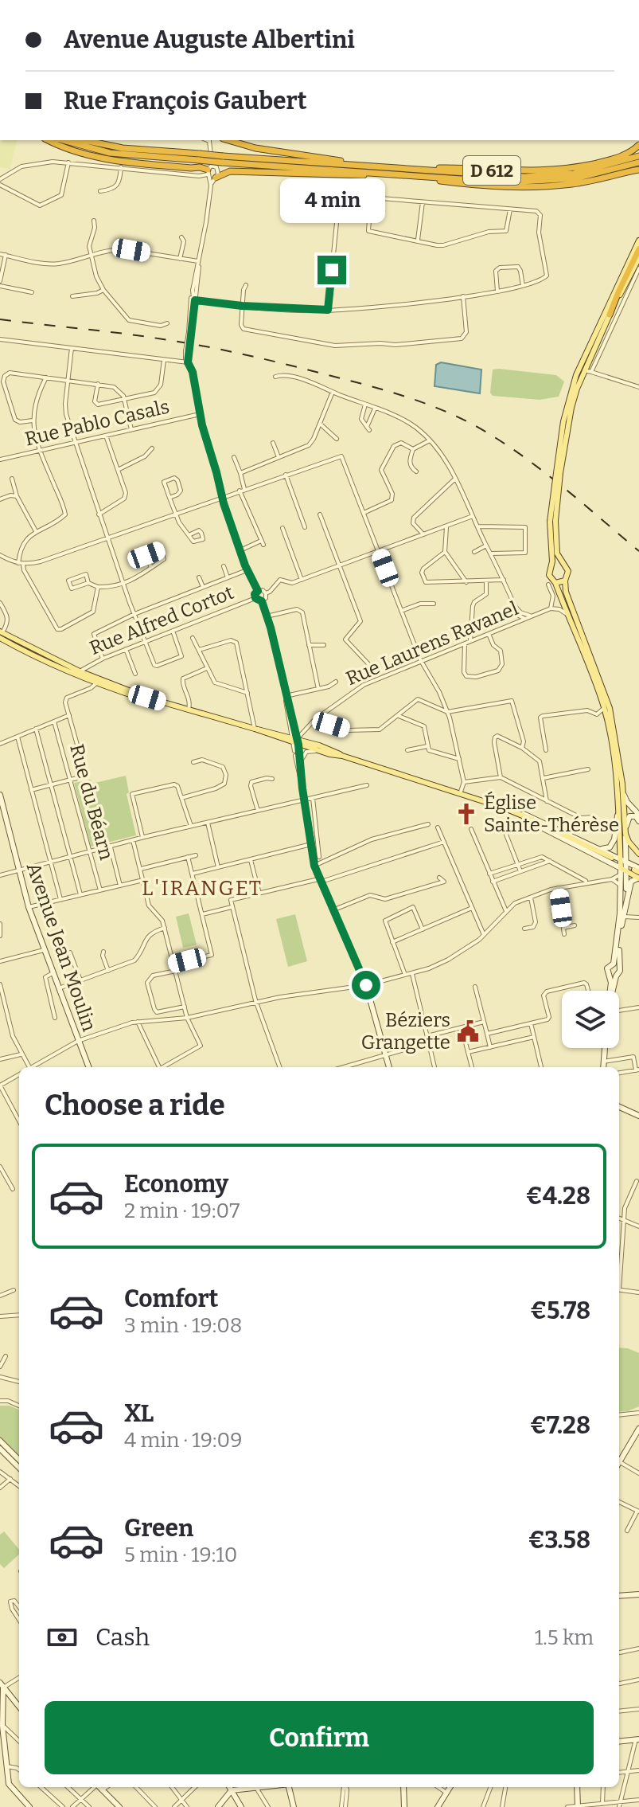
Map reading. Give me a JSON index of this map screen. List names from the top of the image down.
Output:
{
  "streets": {
    "highway": ["D 612"],
    "street": [
      "Rue Pablo Casals",
      "Rue Alfred Cortot",
      "Rue Laurens Ravanel",
      "Rue du Béarn",
      "Avenue Jean Moulin"
    ]
  },
  "districts": ["L'IRANGET"],
  "places": {
    "church": ["Église Sainte-Thérèse"],
    "public building": ["Béziers Grangette"]
  },
  "page": {
    "banner": ["Avenue Auguste Albertini", "Rue François Gaubert"],
    "bubble": "4 min",
    "heading": "Choose a ride",
    "list": [
      {
        "name": "Economy",
        "note": "2 min · 19:07",
        "value": "€4.28"
      },
      {
        "name": "Comfort",
        "note": "3 min · 19:08",
        "value": "€5.78"
      },
      {
        "name": "XL",
        "note": "4 min · 19:09",
        "value": "€7.28"
      },
      {
        "name": "Green",
        "note": "5 min · 19:10",
        "value": "€3.58"
      }
    ],
    "pay": ["Cash", "1.5 km"],
    "buttons": "Confirm"
  }
}
